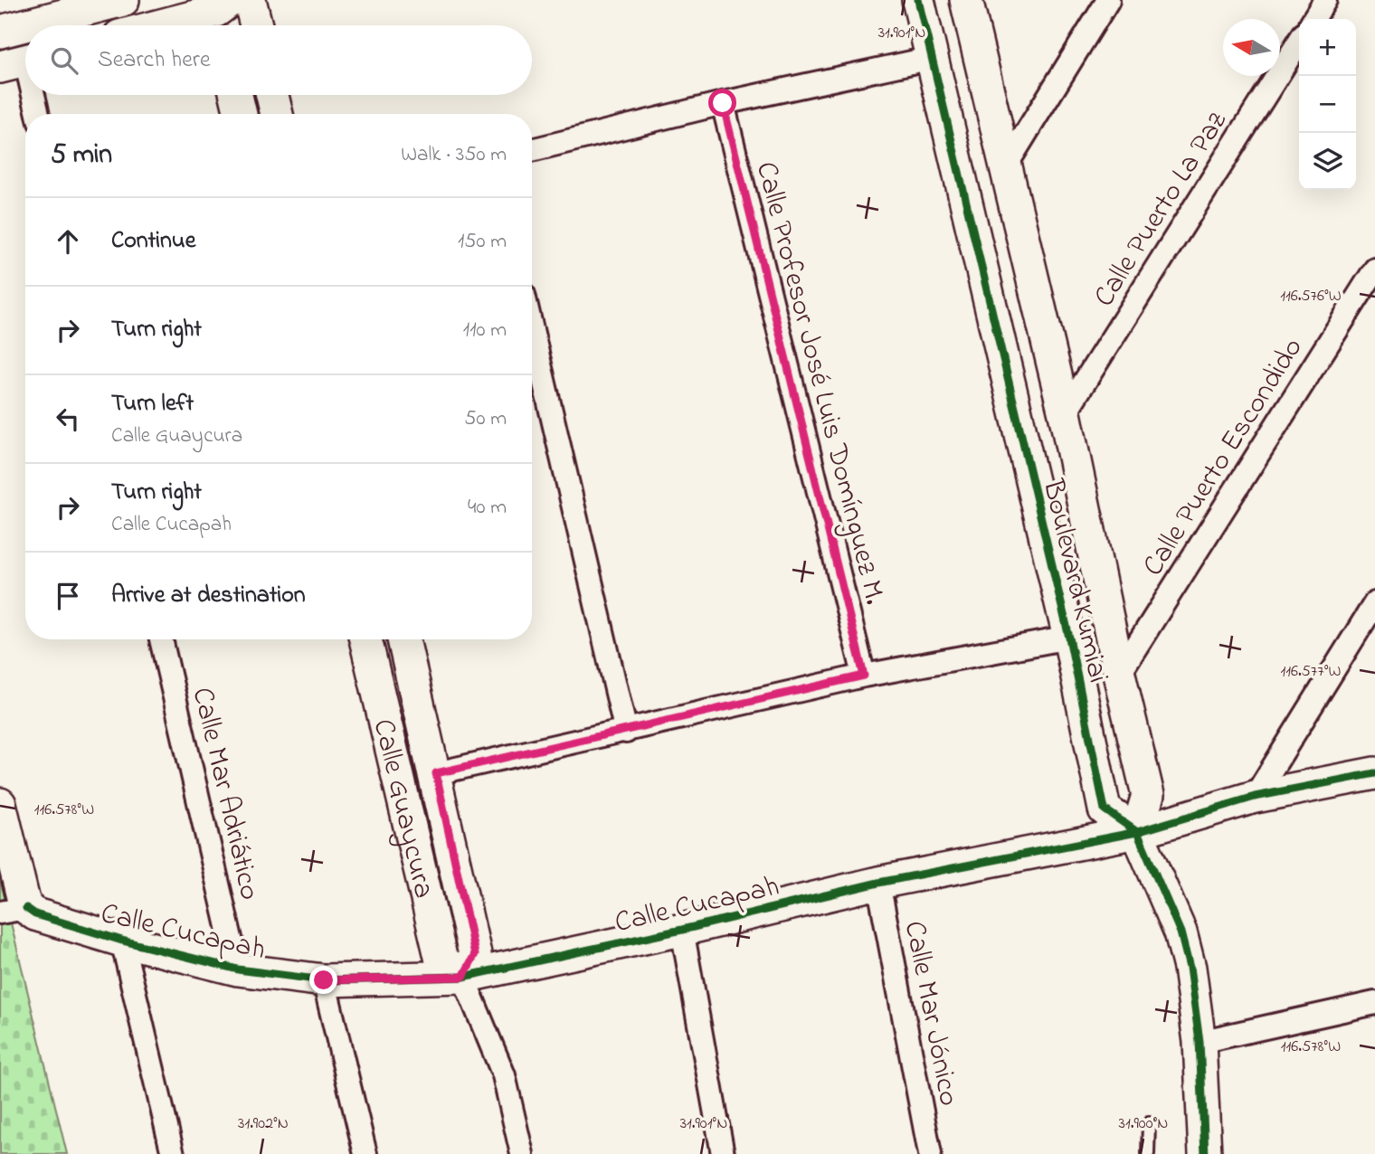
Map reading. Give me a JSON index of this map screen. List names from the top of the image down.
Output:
{
  "streets": {
    "street": [
      "Calle Puerto La Paz",
      "Calle Profesor José Luis Domínguez M.",
      "Calle Puerto Escondido",
      "Boulevard Kumiai",
      "Calle Mar Adriático",
      "Calle Guaycura",
      "Calle Cucapah",
      "Calle Mar Jónico"
    ]
  },
  "crossings": [
    ["Calle Puerto La Paz", "Boulevard Kumiai"],
    ["Calle Puerto Escondido", "Boulevard Kumiai"],
    ["Boulevard Kumiai", "Calle Cucapah"],
    ["Calle Mar Adriático", "Calle Cucapah"],
    ["Calle Guaycura", "Calle Cucapah"],
    ["Calle Cucapah", "Calle Mar Jónico"]
  ],
  "north": "left",
  "page": {
    "map_buttons": ["+", "−"],
    "search": "Search here",
    "heading": ["5 min", "Walk · 350 m"],
    "list": [
      ["Continue", "150 m"],
      ["Turn right", "110 m"],
      ["Turn left", "Calle Guaycura", "50 m"],
      ["Turn right", "Calle Cucapah", "40 m"],
      "Arrive at destination"
    ]
  },
  "coordinates": [
    "31.901°N",
    "116.576°W",
    "116.577°W",
    "116.578°W",
    "31.902°N",
    "31.900°N"
  ]
}
